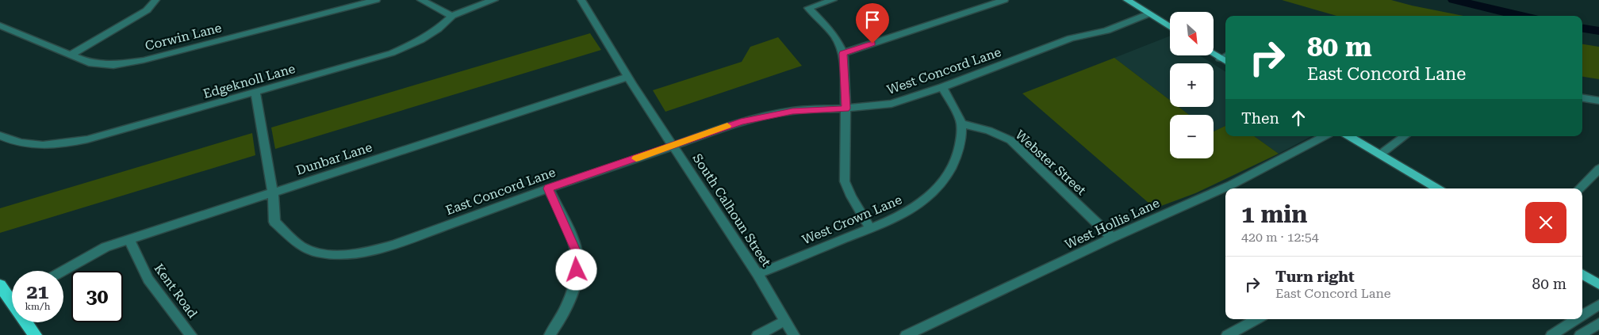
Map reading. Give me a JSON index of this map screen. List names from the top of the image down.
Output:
{
  "streets": {
    "street": [
      "Corwin Lane",
      "West Concord Lane",
      "Edgeknoll Lane",
      "Dunbar Lane",
      "Webster Street",
      "East Concord Lane",
      "South Calhoun Street",
      "West Crown Lane",
      "West Hollis Lane",
      "Kent Road"
    ]
  },
  "crossings": [
    ["West Concord Lane", "East Concord Lane"],
    ["West Concord Lane", "South Calhoun Street"],
    ["Edgeknoll Lane", "East Concord Lane"],
    ["Dunbar Lane", "East Concord Lane"],
    ["Dunbar Lane", "South Calhoun Street"],
    ["Dunbar Lane", "Kent Road"],
    ["Webster Street", "West Crown Lane"],
    ["Webster Street", "West Hollis Lane"],
    ["East Concord Lane", "South Calhoun Street"],
    ["South Calhoun Street", "West Crown Lane"]
  ],
  "north": "bottom right",
  "page": {
    "map_buttons": ["+", "−"],
    "turn": ["80 m", "East Concord Lane"],
    "then": "Then",
    "heading": ["1 min", "420 m · 12:54"],
    "list": [
      {
        "name": "Turn right",
        "note": "East Concord Lane",
        "value": "80 m"
      }
    ],
    "speed": "21 km/h",
    "limit": "30"
  }
}
